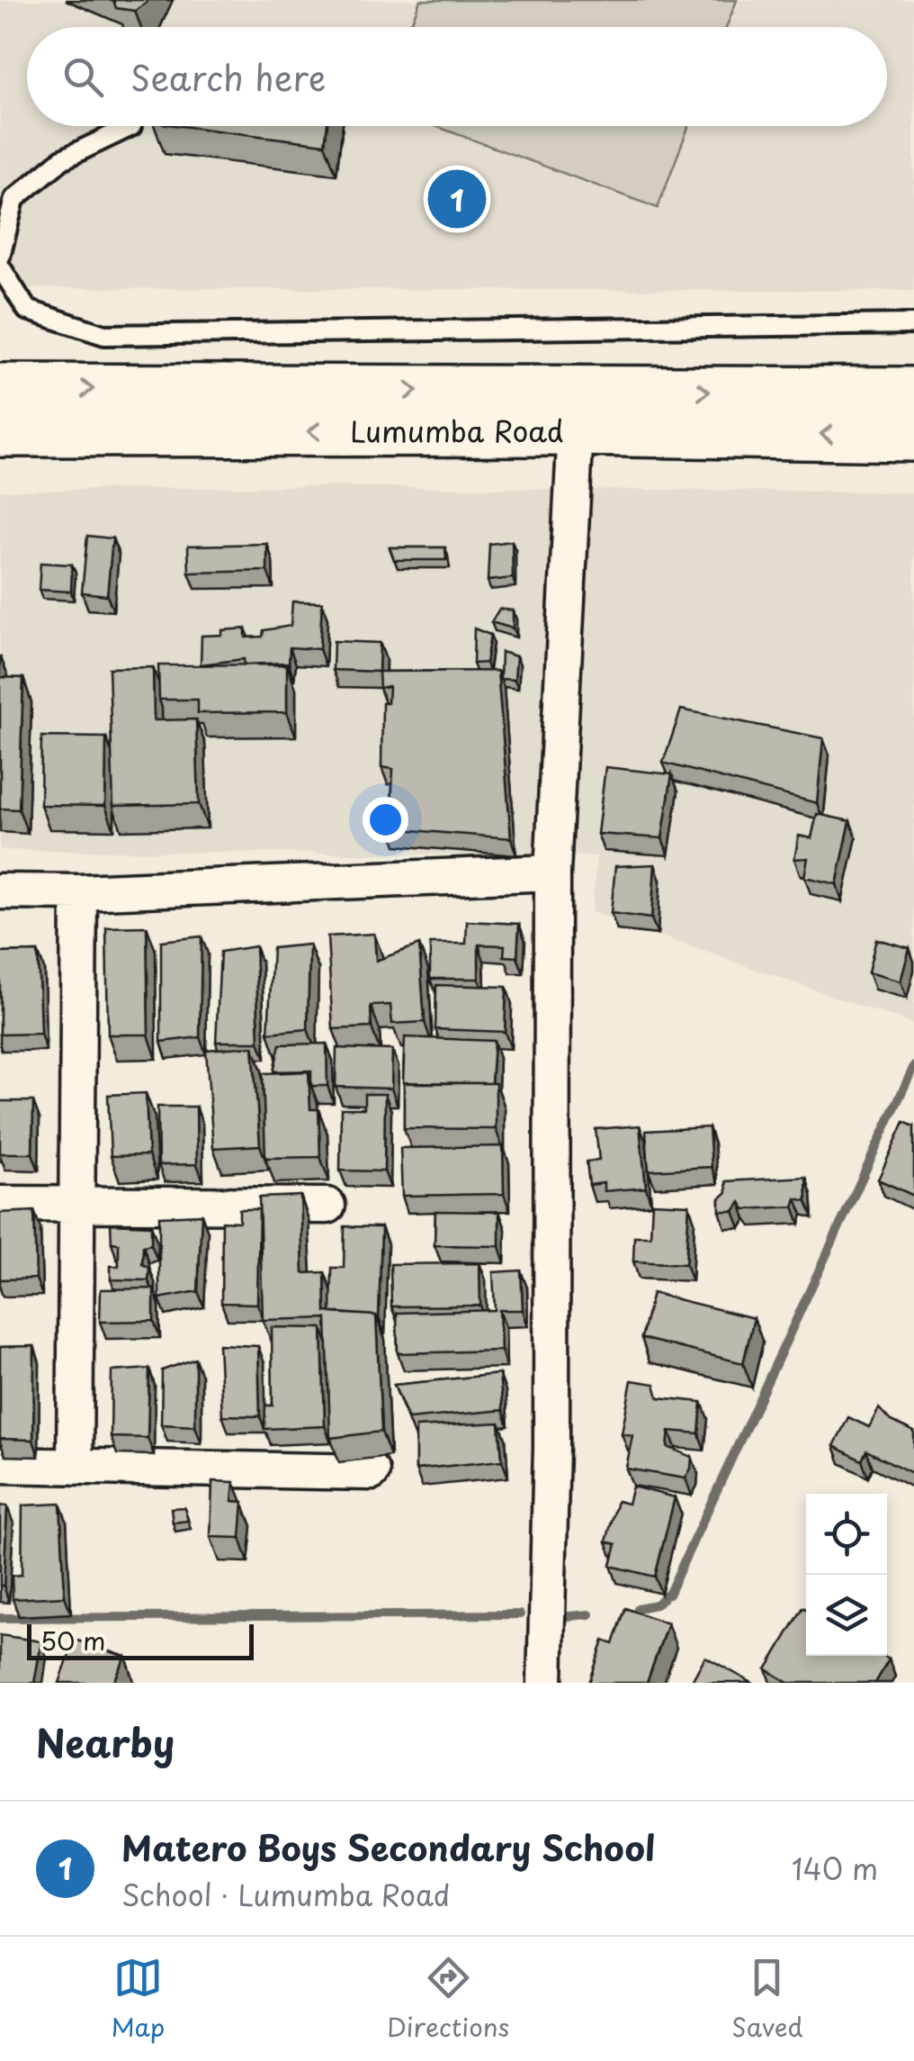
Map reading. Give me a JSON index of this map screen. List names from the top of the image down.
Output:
{
  "streets": {
    "main road": ["Lumumba Road"]
  },
  "scale_bar": "50 m",
  "page": {
    "search": "Search here",
    "pins": "1",
    "scale": "50 m",
    "heading": "Nearby",
    "list": [
      {
        "mark": "1",
        "name": "Matero Boys Secondary School",
        "note": "School · Lumumba Road",
        "value": "140 m"
      }
    ],
    "nav": ["Map", "Directions", "Saved"]
  }
}
